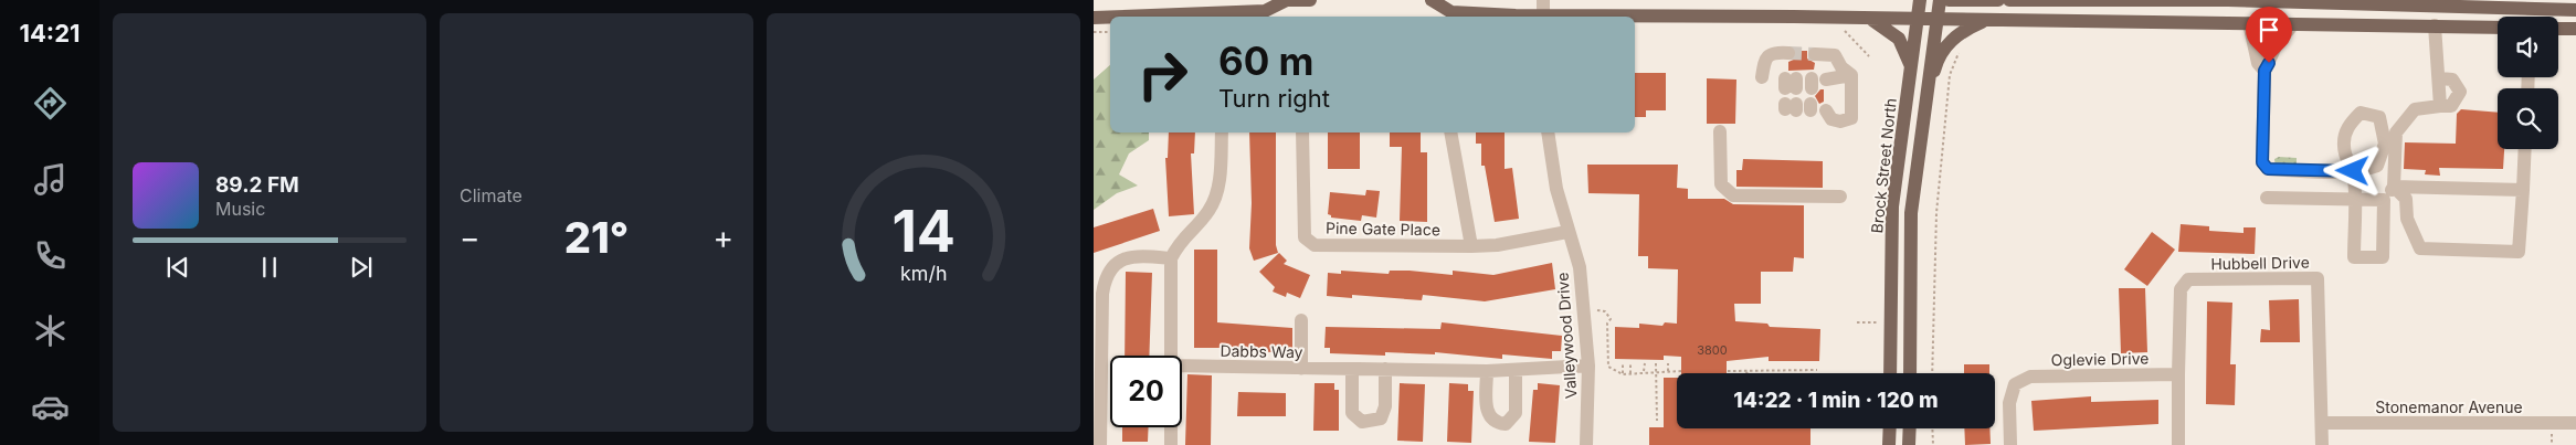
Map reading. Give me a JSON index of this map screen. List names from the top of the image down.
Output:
{
  "streets": {
    "main road": ["Brock Street North"],
    "street": [
      "Pine Gate Place",
      "Hubbell Drive",
      "Valleywood Drive",
      "Dabbs Way",
      "Oglevie Drive",
      "Stonemanor Avenue"
    ]
  },
  "crossings": [
    ["Pine Gate Place", "Valleywood Drive"],
    ["Hubbell Drive", "Oglevie Drive"],
    ["Hubbell Drive", "Stonemanor Avenue"],
    ["Valleywood Drive", "Dabbs Way"]
  ],
  "house_numbers": ["3800"],
  "page": {
    "tabs": "14:21",
    "tile": "Climate",
    "turn": ["60 m", "Turn right"],
    "song": ["89.2 FM", "Music"],
    "heat": ["−", "21°", "+"],
    "limit": "20",
    "trip": "14:22 · 1 min · 120 m",
    "gauge": ["14", "km/h"]
  }
}
